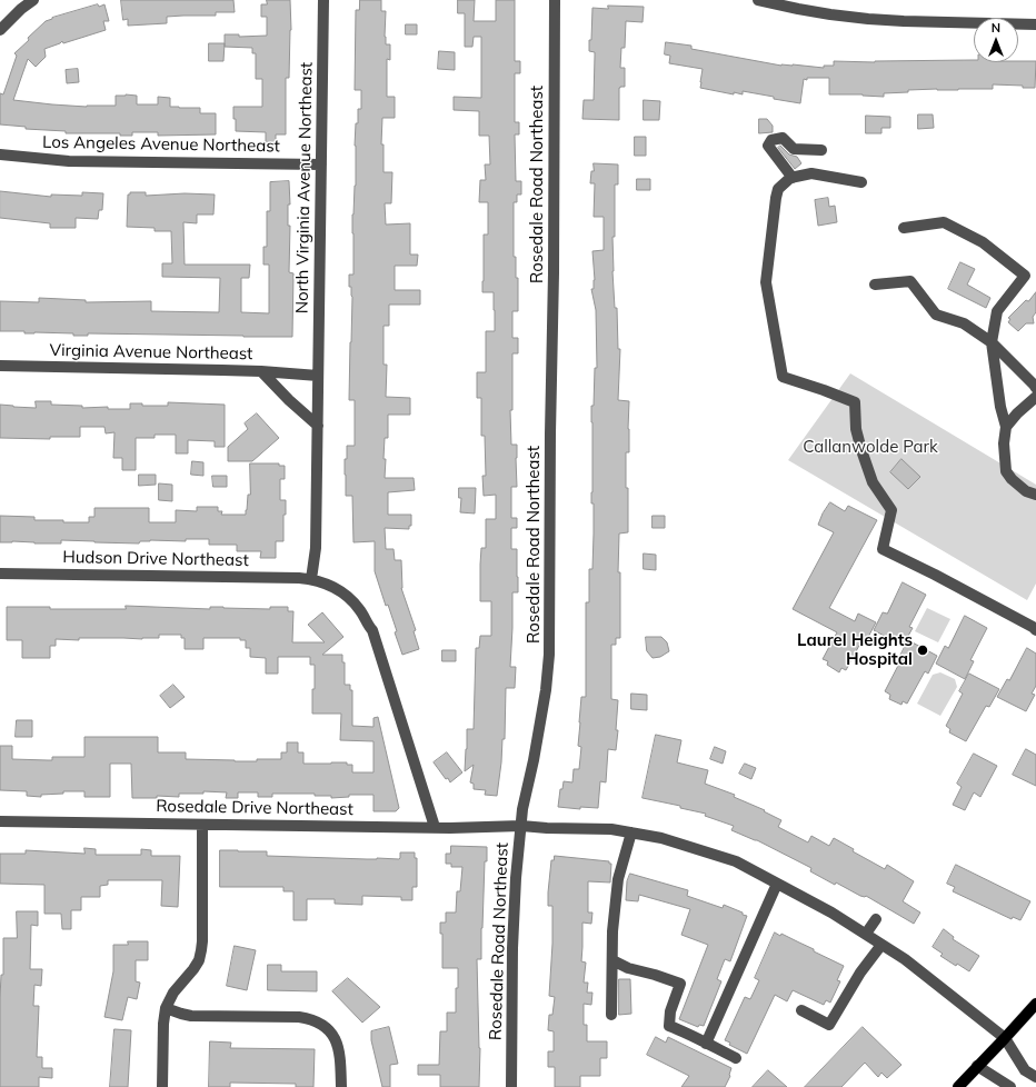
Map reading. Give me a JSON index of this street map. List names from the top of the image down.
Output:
{
  "streets": {
    "street": [
      "Los Angeles Avenue Northeast",
      "Rosedale Road Northeast",
      "North Virginia Avenue Northeast",
      "Virginia Avenue Northeast",
      "Hudson Drive Northeast",
      "Rosedale Drive Northeast"
    ]
  },
  "crossings": [
    ["Los Angeles Avenue Northeast", "North Virginia Avenue Northeast"],
    ["Rosedale Road Northeast", "Rosedale Drive Northeast"],
    ["North Virginia Avenue Northeast", "Virginia Avenue Northeast"]
  ],
  "parks": ["Callanwolde Park"],
  "places": ["Laurel Heights Hospital"],
  "north": "top"
}
